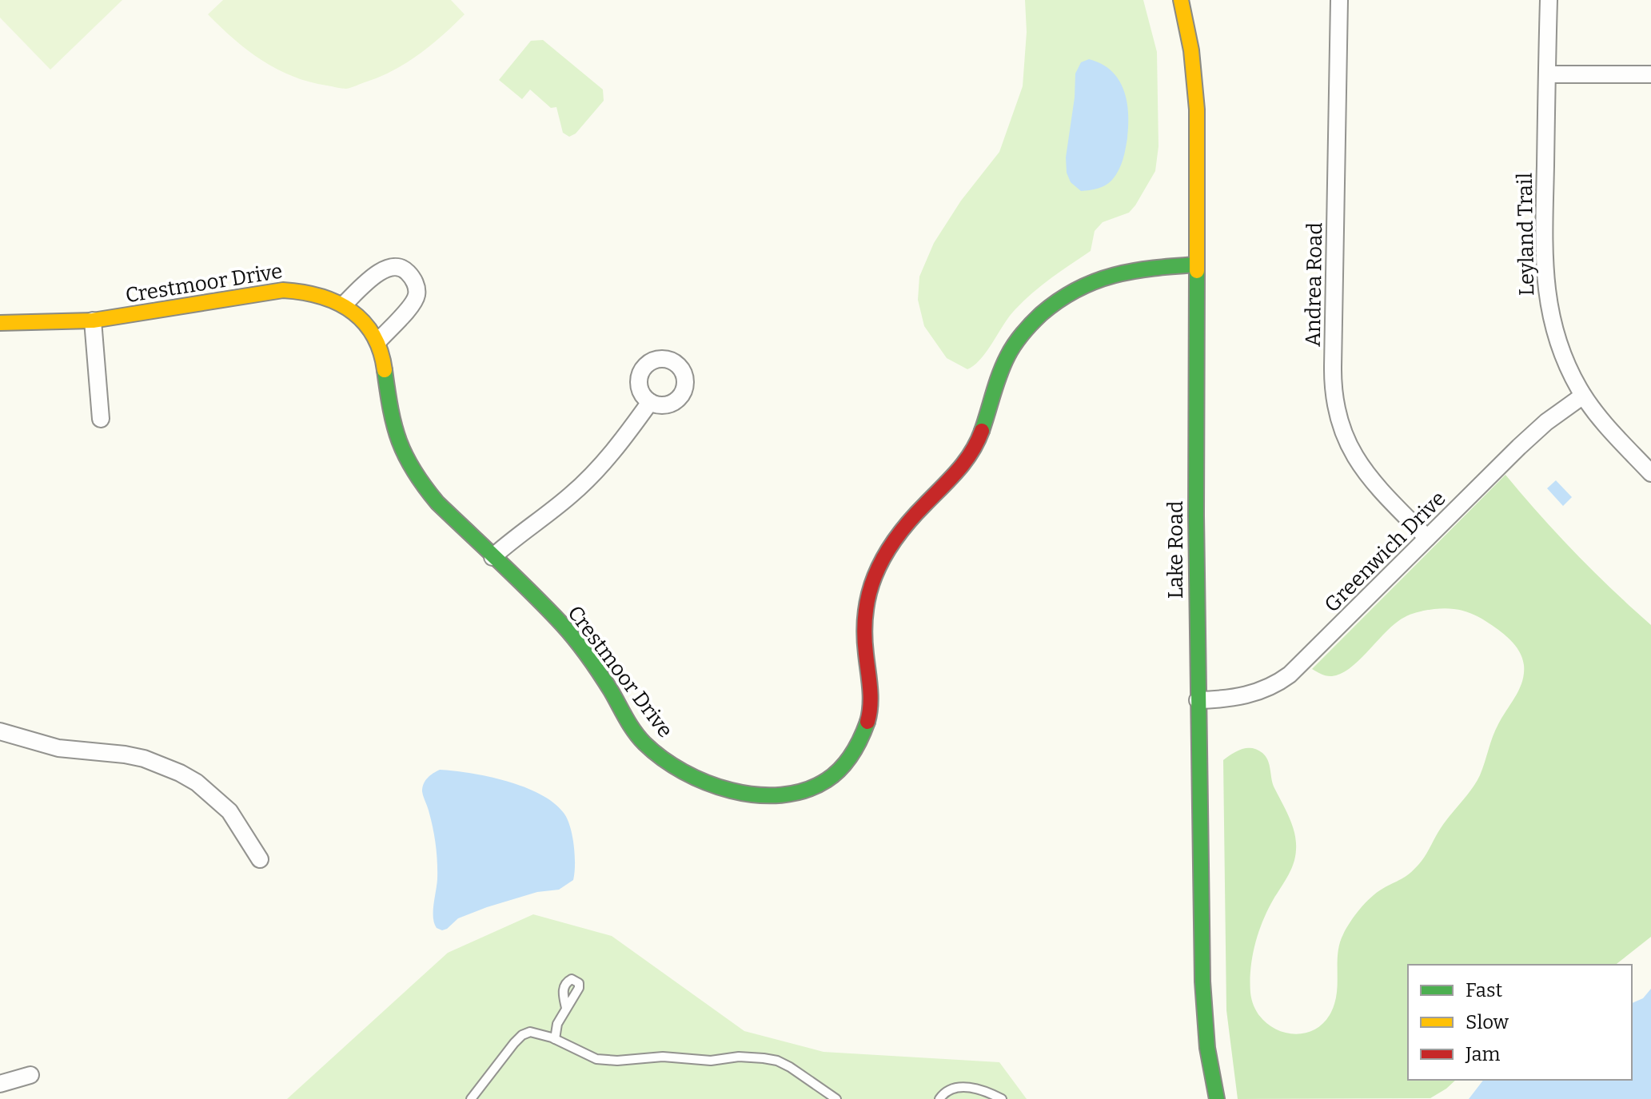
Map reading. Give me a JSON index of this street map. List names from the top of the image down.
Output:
{
  "streets": {
    "street": [
      "Leyland Trail",
      "Crestmoor Drive",
      "Andrea Road",
      "Lake Road",
      "Greenwich Drive"
    ]
  },
  "crossings": [
    ["Leyland Trail", "Greenwich Drive"],
    ["Crestmoor Drive", "Lake Road"],
    ["Andrea Road", "Greenwich Drive"],
    ["Lake Road", "Greenwich Drive"]
  ],
  "legend": ["Fast", "Slow", "Jam"]
}
